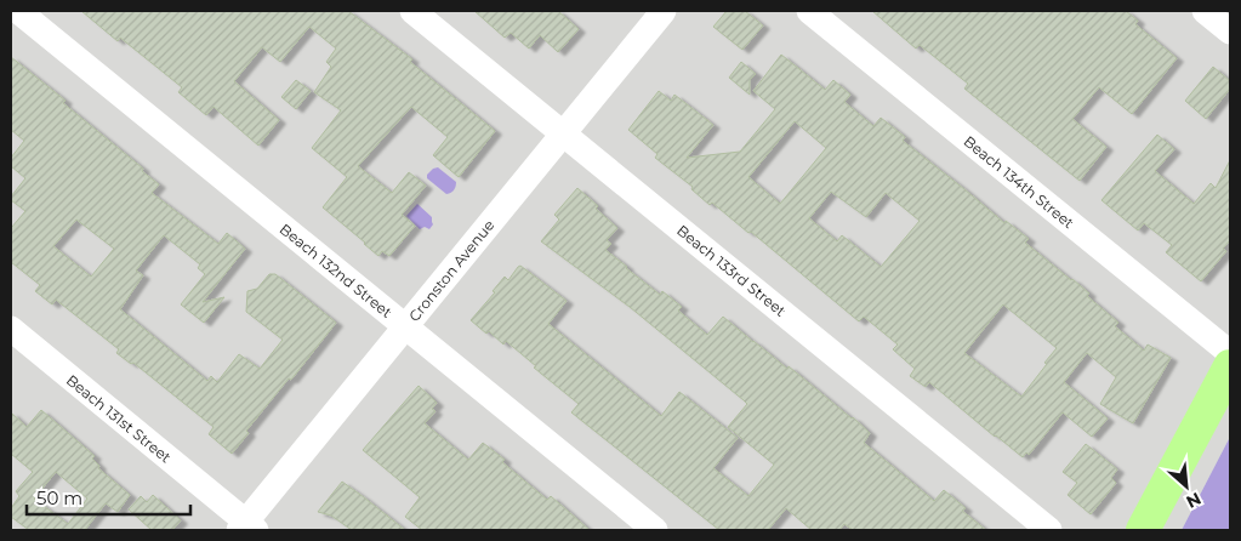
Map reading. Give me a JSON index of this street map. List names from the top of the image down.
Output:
{
  "streets": {
    "street": [
      "Beach 134th Street",
      "Beach 132nd Street",
      "Cronston Avenue",
      "Beach 133rd Street",
      "Beach 131st Street"
    ]
  },
  "crossings": [
    ["Beach 132nd Street", "Cronston Avenue"],
    ["Cronston Avenue", "Beach 133rd Street"],
    ["Cronston Avenue", "Beach 131st Street"]
  ],
  "scale_bar": "50 m",
  "north": "bottom right"
}
